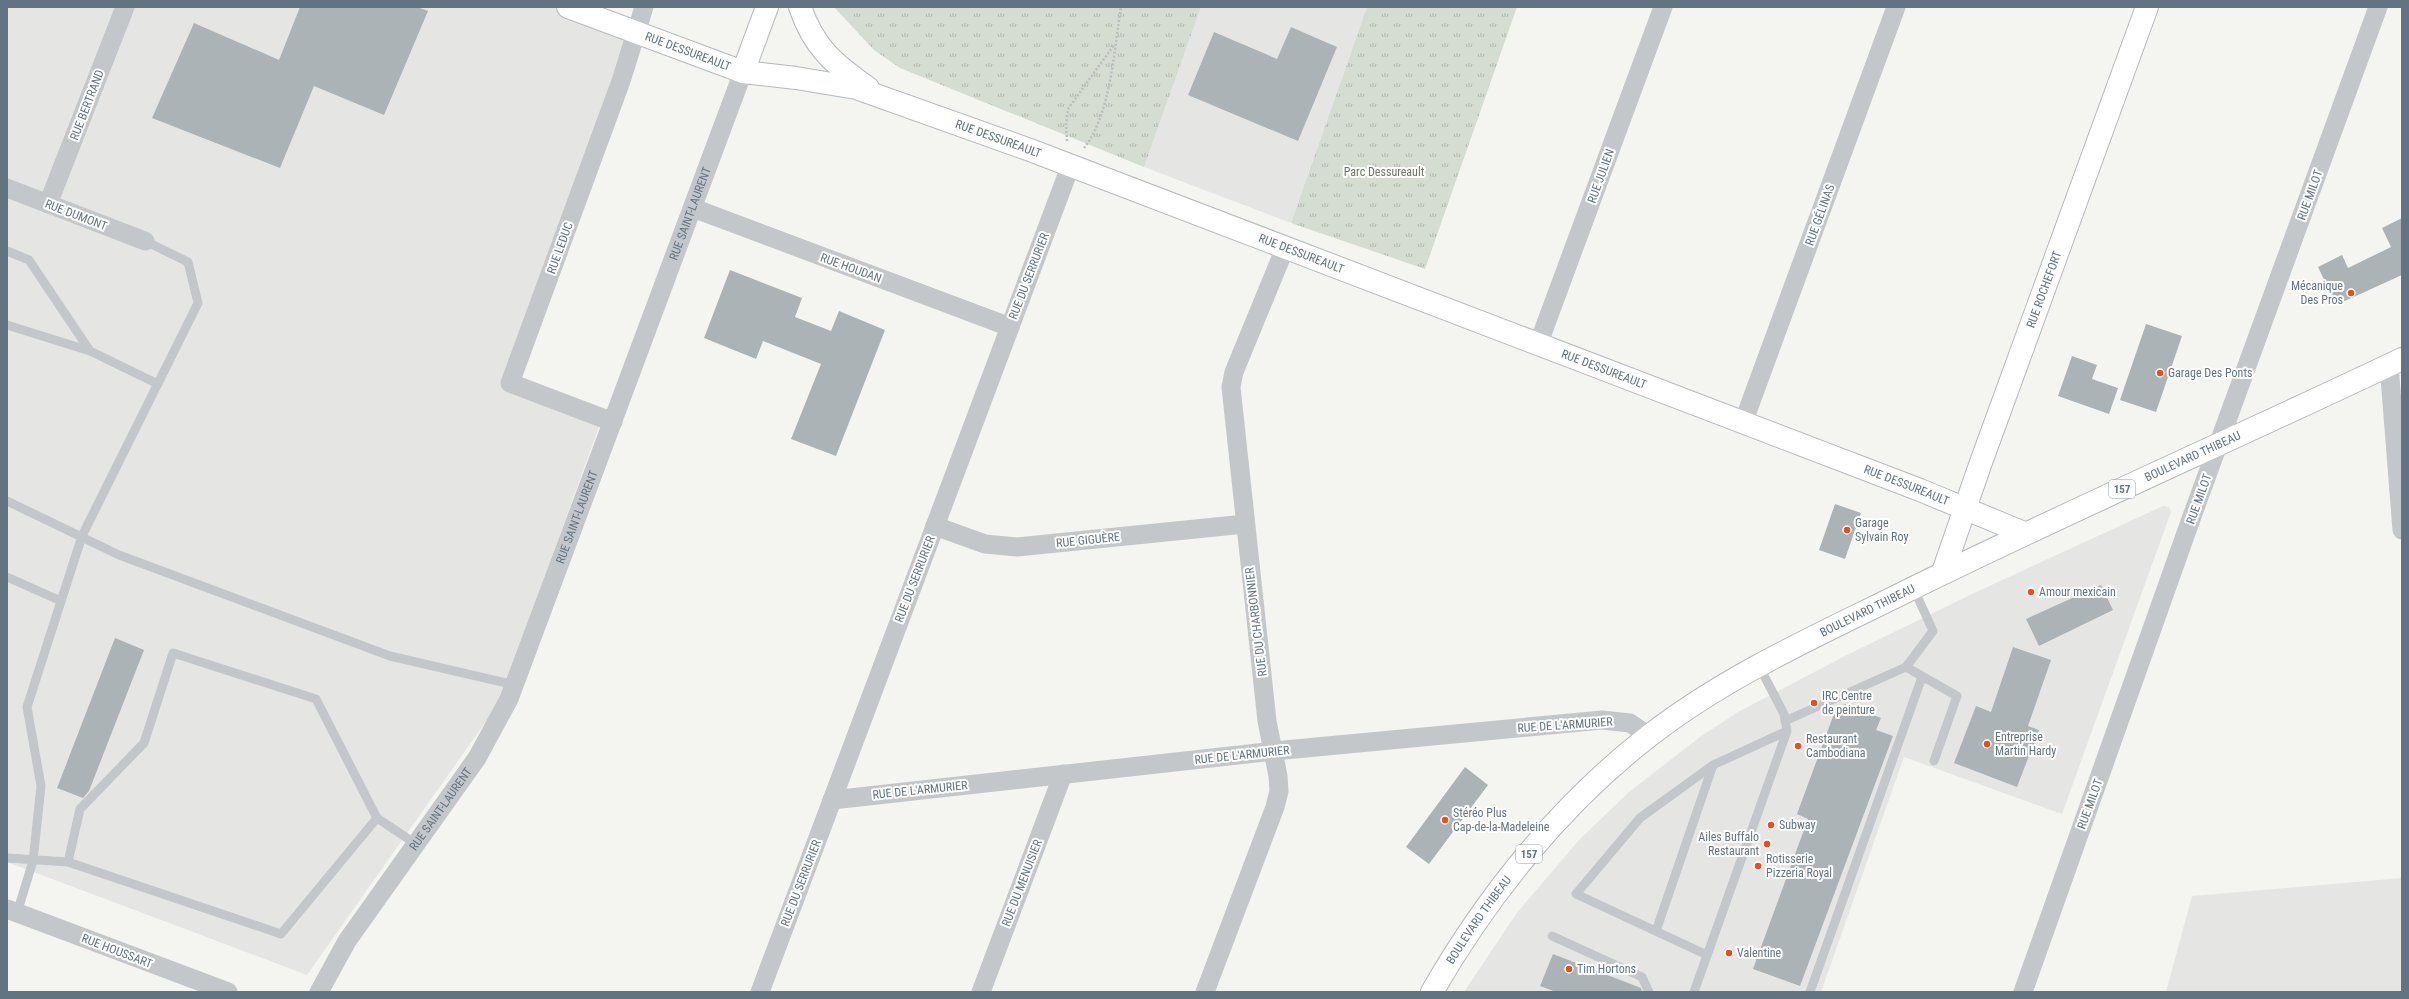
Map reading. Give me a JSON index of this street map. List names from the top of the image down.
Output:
{
  "streets": {
    "street": [
      "RUE DESSUREAULT",
      "RUE BERTRAND",
      "RUE JULIEN",
      "RUE MILOT",
      "RUE SAINT-LAURENT",
      "RUE DUMONT",
      "RUE GÉLINAS",
      "RUE LEDUC",
      "RUE HOUDAN",
      "RUE DU SERRURIER",
      "RUE ROCHEFORT",
      "BOULEVARD THIBEAU",
      "157",
      "RUE GIGUÈRE",
      "RUE DU CHARBONNIER",
      "RUE DE L'ARMURIER",
      "RUE DU MENUISIER",
      "RUE HOUSSART"
    ]
  },
  "crossings": [
    ["RUE DESSUREAULT", "RUE JULIEN"],
    ["RUE DESSUREAULT", "RUE SAINT-LAURENT"],
    ["RUE DESSUREAULT", "RUE GÉLINAS"],
    ["RUE DESSUREAULT", "RUE LEDUC"],
    ["RUE DESSUREAULT", "RUE DU SERRURIER"],
    ["RUE DESSUREAULT", "RUE ROCHEFORT"],
    ["RUE DESSUREAULT", "BOULEVARD THIBEAU"],
    ["RUE DESSUREAULT", "RUE DU CHARBONNIER"],
    ["RUE BERTRAND", "RUE DUMONT"],
    ["RUE MILOT", "BOULEVARD THIBEAU"],
    ["RUE SAINT-LAURENT", "RUE LEDUC"],
    ["RUE SAINT-LAURENT", "RUE HOUDAN"],
    ["RUE HOUDAN", "RUE DU SERRURIER"],
    ["RUE DU SERRURIER", "RUE GIGUÈRE"],
    ["RUE DU SERRURIER", "RUE DE L'ARMURIER"],
    ["RUE ROCHEFORT", "BOULEVARD THIBEAU"],
    ["BOULEVARD THIBEAU", "RUE DE L'ARMURIER"],
    ["RUE GIGUÈRE", "RUE DU CHARBONNIER"],
    ["RUE DU CHARBONNIER", "RUE DE L'ARMURIER"],
    ["RUE DE L'ARMURIER", "RUE DU MENUISIER"]
  ],
  "parks": ["Parc Dessureault"],
  "places": [
    "Mécanique Des Pros",
    "Garage Des Ponts",
    "Garage Sylvain Roy",
    "Amour mexicain",
    "IRC Centre de peinture",
    "Entreprise Martin Hardy",
    "Restaurant Cambodiana",
    "Stéréo Plus Cap-de-la-Madeleine",
    "Subway",
    "Ailes Buffalo Restaurant",
    "Rotisserie Pizzeria Royal",
    "Valentine",
    "Tim Hortons"
  ]
}
